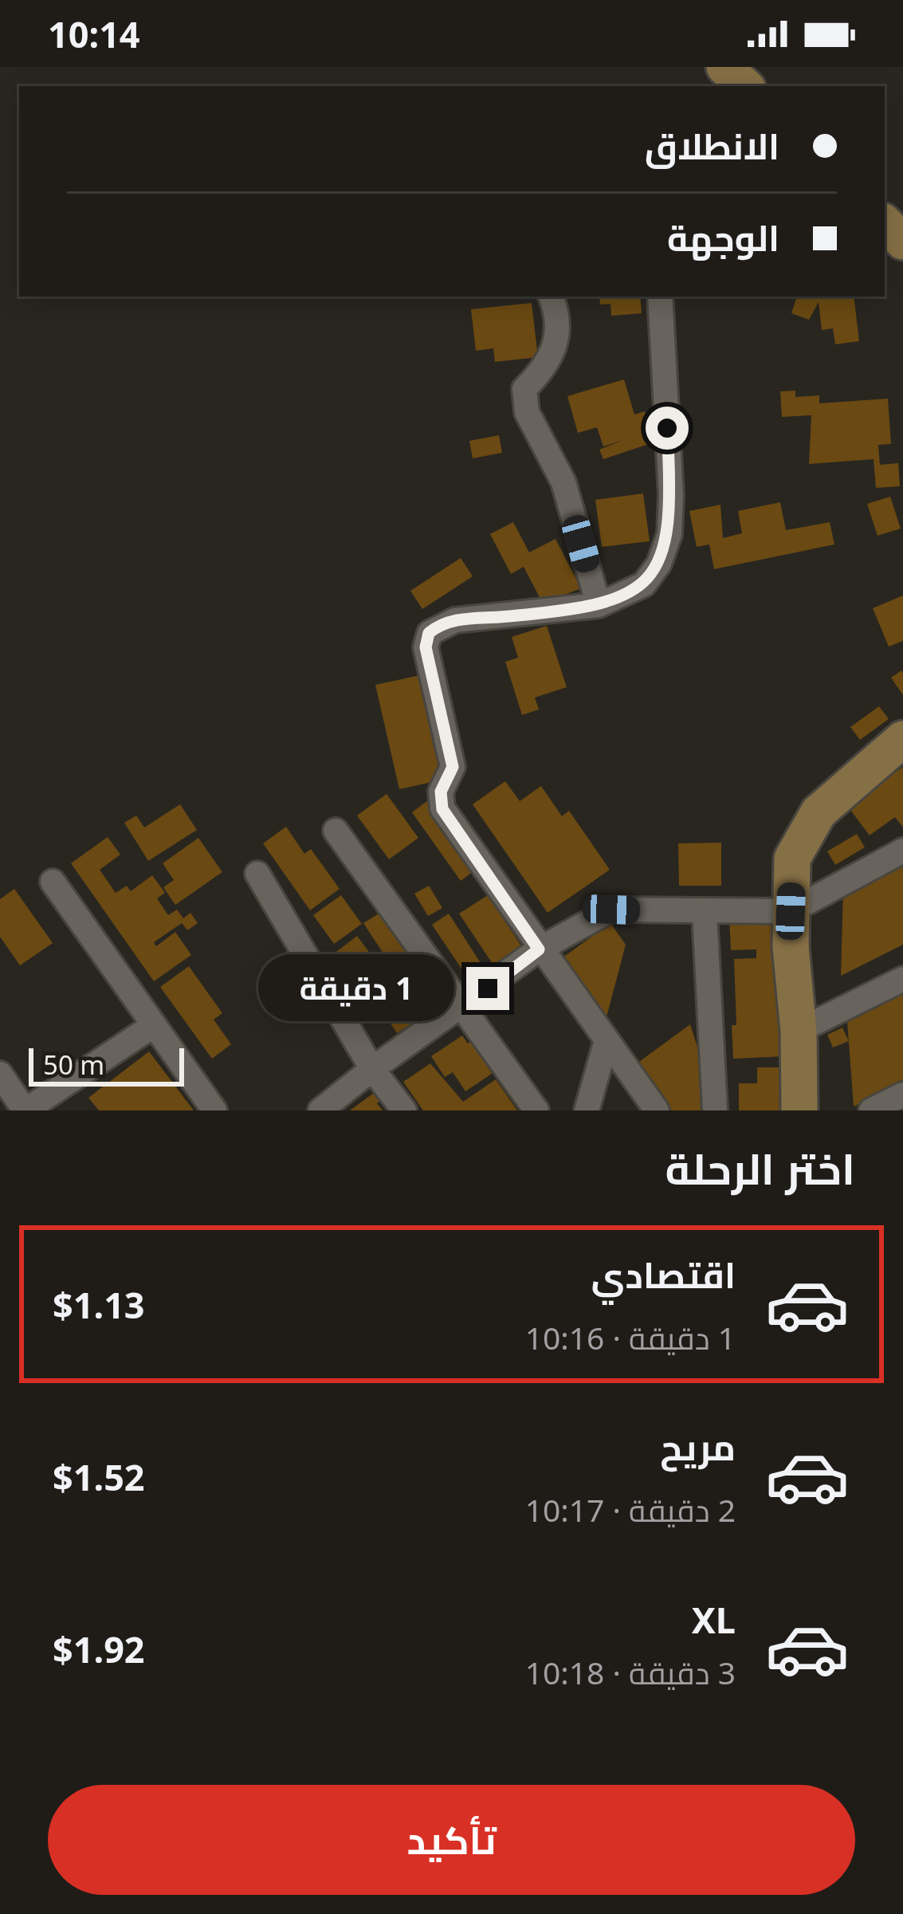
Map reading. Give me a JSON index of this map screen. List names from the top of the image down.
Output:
{
  "scale_bar": "50 m",
  "page": {
    "status": "10:14",
    "banner": ["الانطلاق", "الوجهة"],
    "bubble": "1 دقيقة",
    "scale": "50 m",
    "heading": "اختر الرحلة",
    "list": [
      {
        "name": "اقتصادي",
        "note": "1 دقيقة · 10:16",
        "value": "$1.13"
      },
      {
        "name": "مريح",
        "note": "2 دقيقة · 10:17",
        "value": "$1.52"
      },
      {
        "name": "XL",
        "note": "3 دقيقة · 10:18",
        "value": "$1.92"
      }
    ],
    "buttons": "تأكيد"
  }
}
